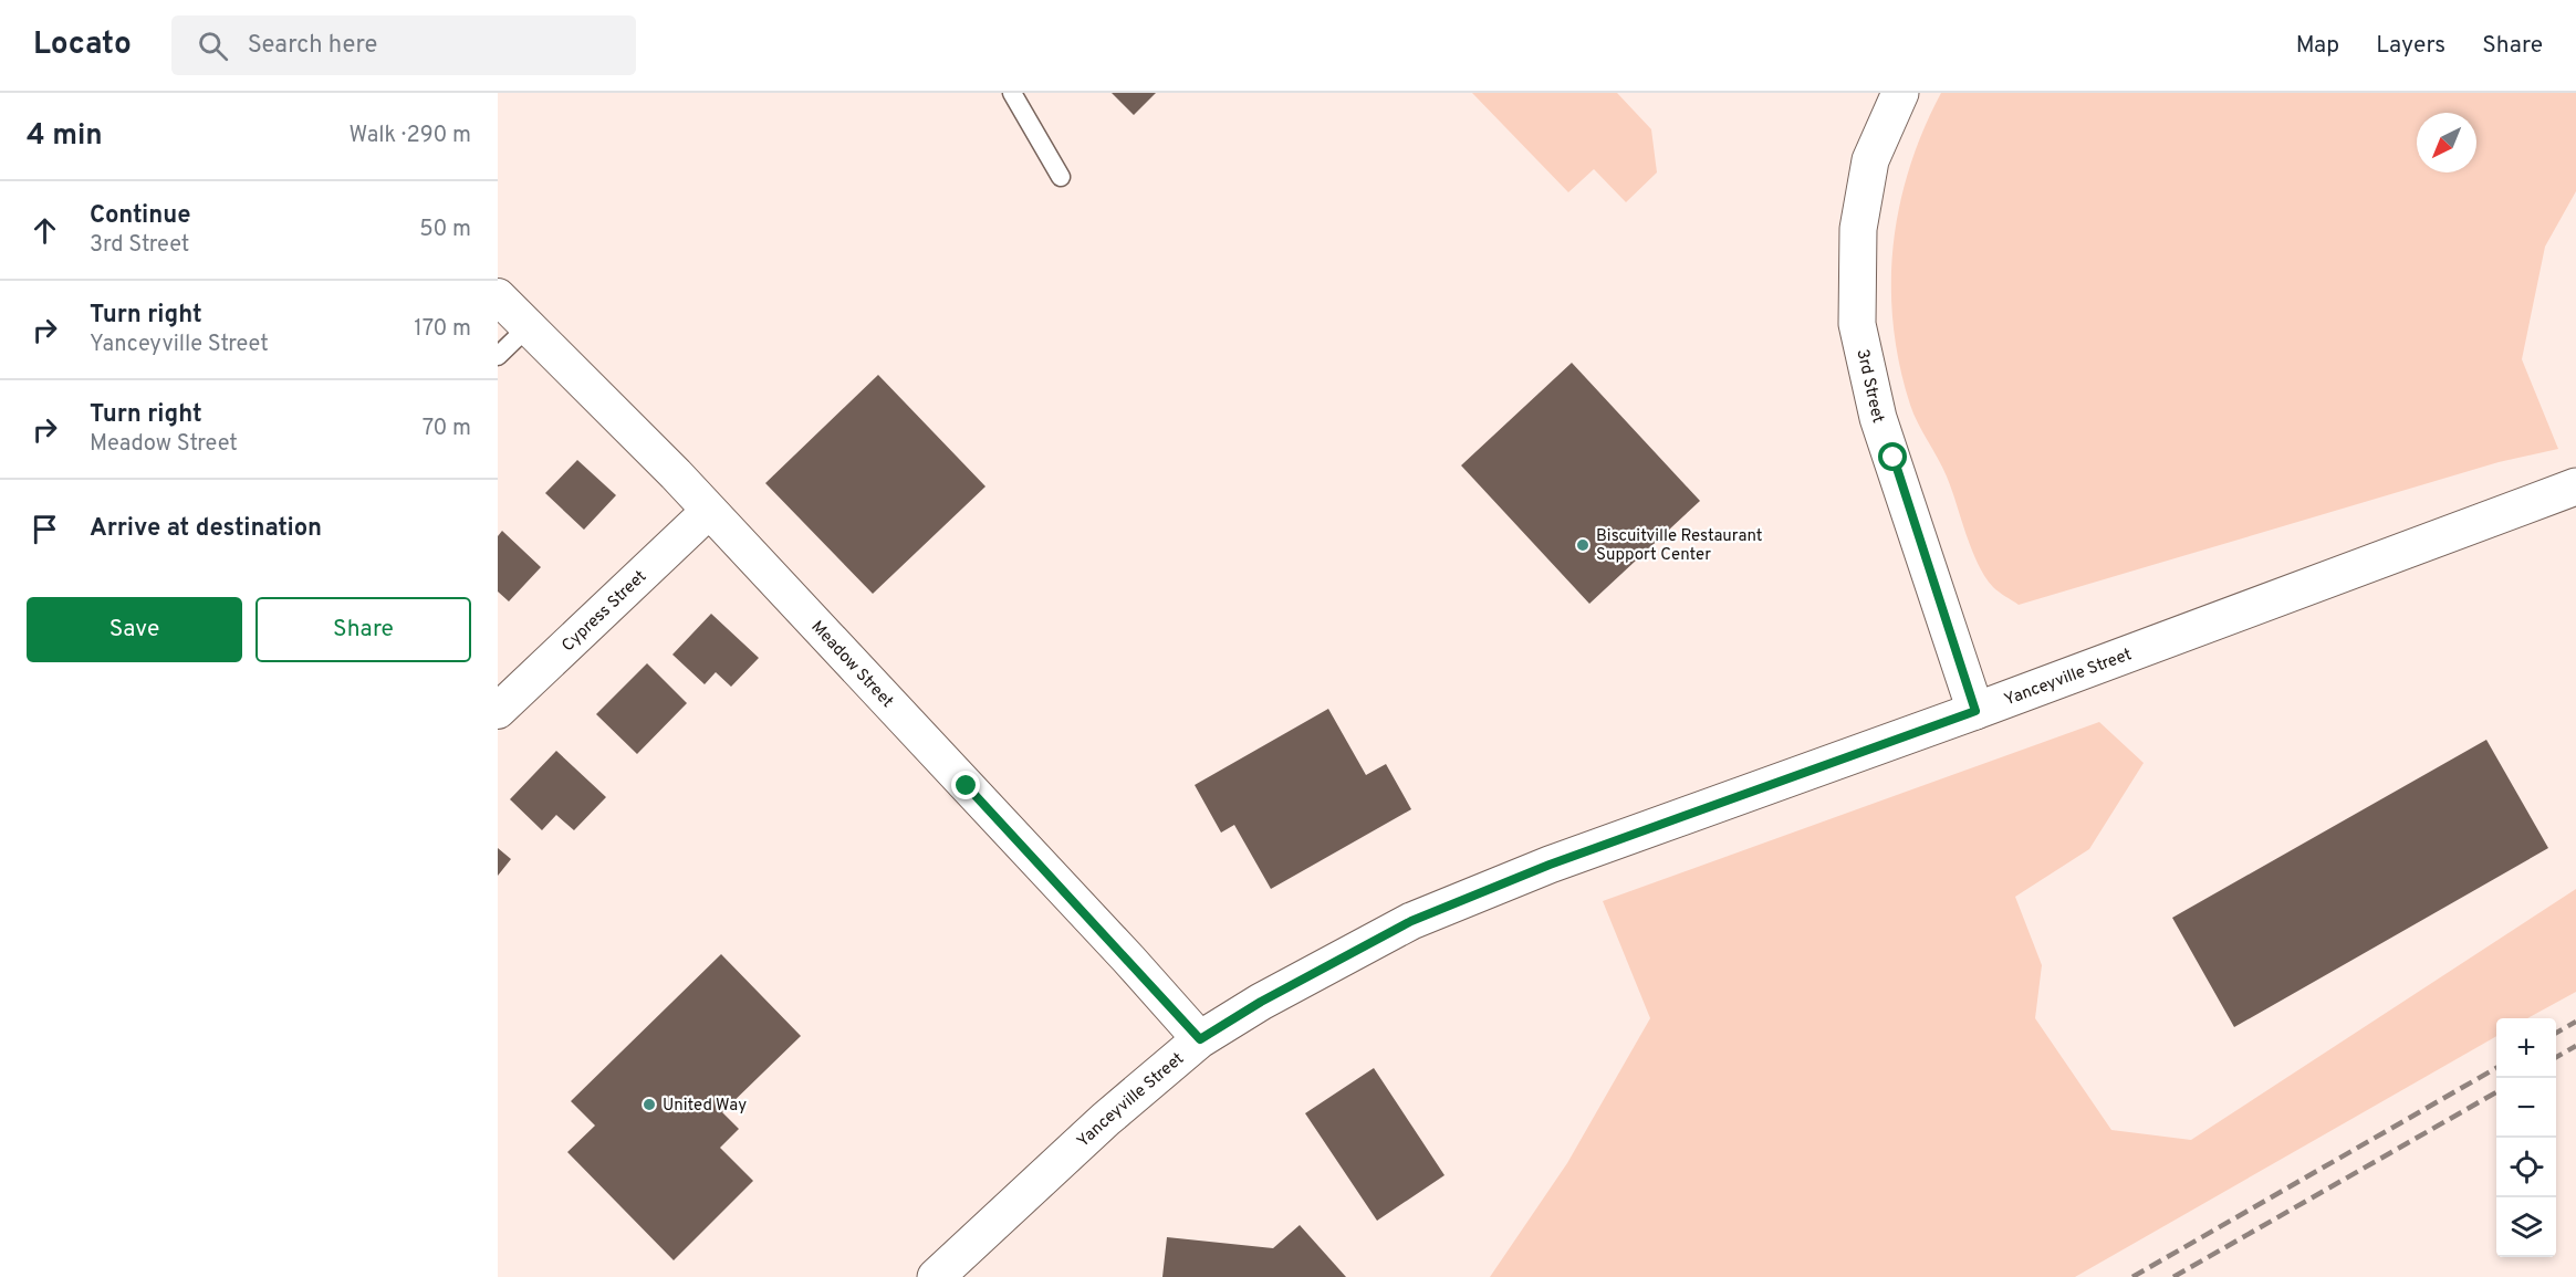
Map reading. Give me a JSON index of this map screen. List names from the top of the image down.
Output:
{
  "streets": {
    "main road": ["3rd Street", "Yanceyville Street"],
    "street": ["Cypress Street", "Meadow Street"]
  },
  "crossings": [
    ["3rd Street", "Yanceyville Street"],
    ["Cypress Street", "Meadow Street"],
    ["Meadow Street", "Yanceyville Street"]
  ],
  "places": ["Biscuitville Restaurant Support Center", "United Way"],
  "north": "bottom left",
  "page": {
    "header": "Locato",
    "search": "Search here",
    "nav": ["Map", "Layers", "Share"],
    "heading": ["4 min", "Walk · 290 m"],
    "list": [
      ["Continue", "3rd Street", "50 m"],
      ["Turn right", "Yanceyville Street", "170 m"],
      ["Turn right", "Meadow Street", "70 m"],
      "Arrive at destination"
    ],
    "buttons": ["Save", "Share"],
    "map_buttons": ["+", "−"]
  }
}
